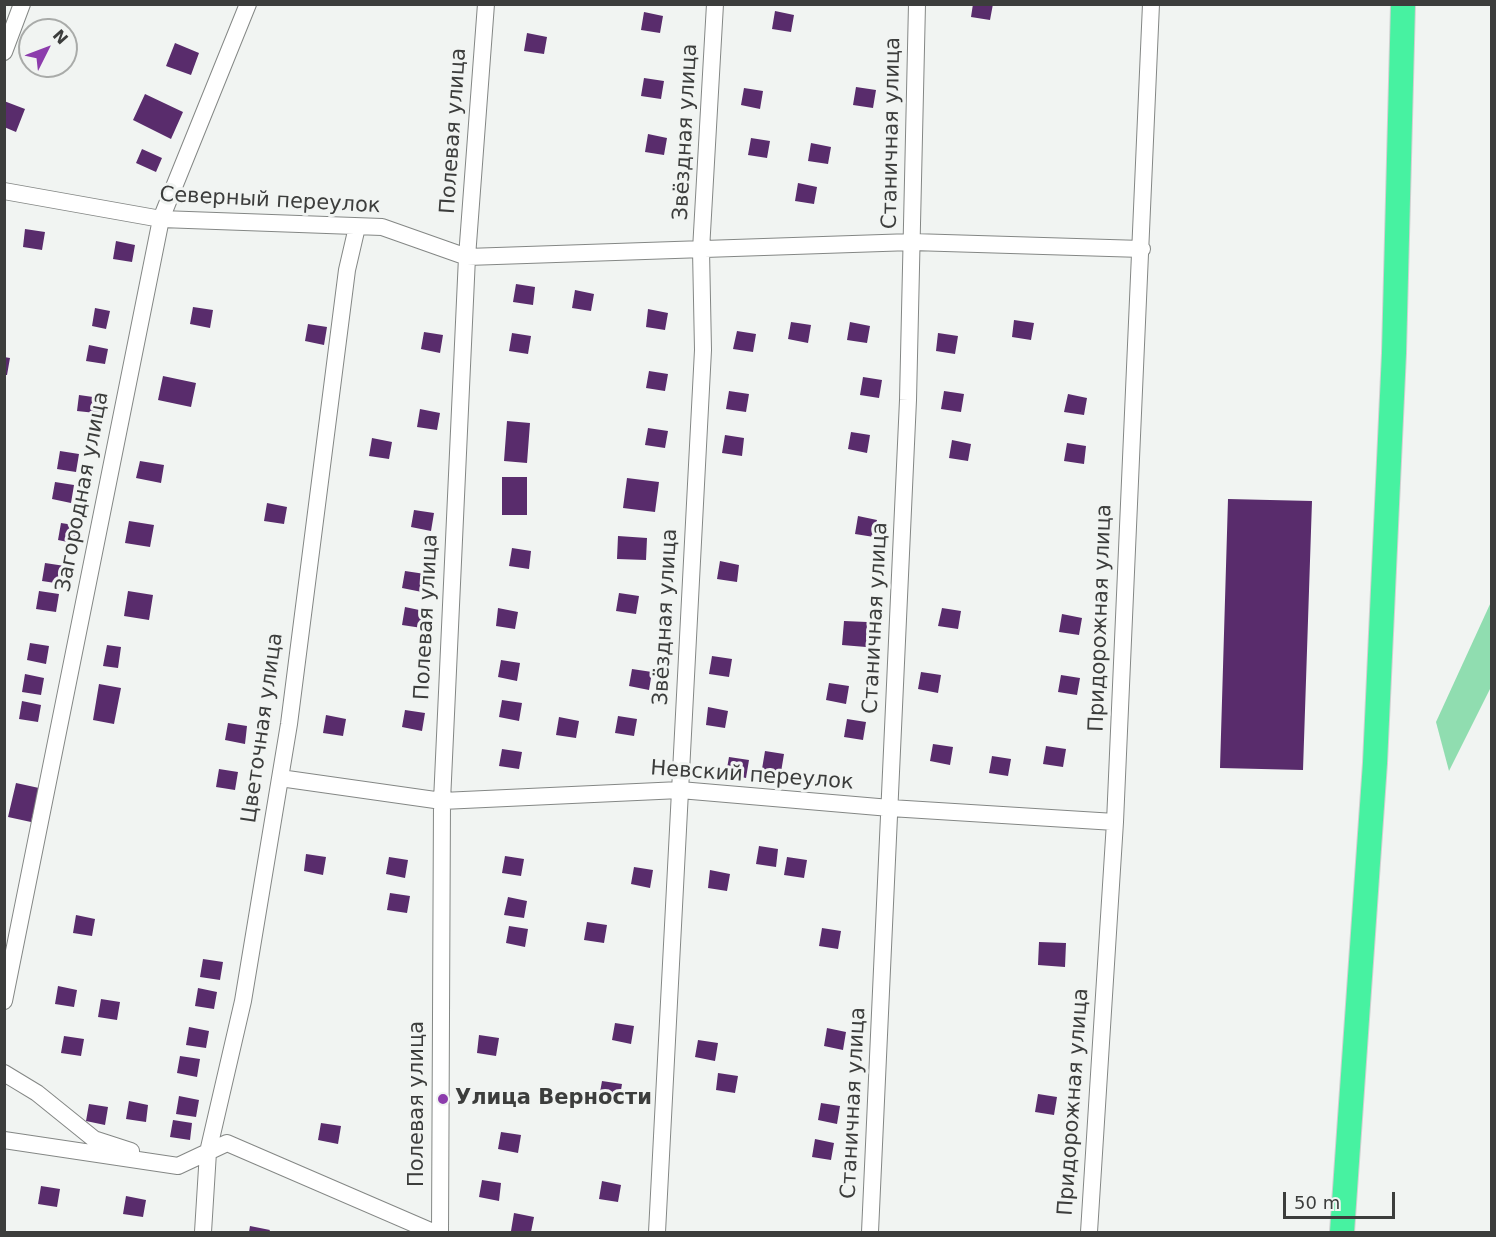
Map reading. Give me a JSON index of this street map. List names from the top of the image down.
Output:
{
  "streets": {
    "street": [
      "Полевая улица",
      "Звёздная улица",
      "Станичная улица",
      "Северный переулок",
      "Загородная улица",
      "Придорожная улица",
      "Цветочная улица",
      "Невский переулок"
    ]
  },
  "crossings": [
    ["Полевая улица", "Северный переулок"],
    ["Полевая улица", "Невский переулок"],
    ["Звёздная улица", "Северный переулок"],
    ["Звёздная улица", "Невский переулок"],
    ["Станичная улица", "Северный переулок"],
    ["Станичная улица", "Невский переулок"],
    ["Северный переулок", "Загородная улица"],
    ["Северный переулок", "Придорожная улица"],
    ["Северный переулок", "Цветочная улица"],
    ["Придорожная улица", "Невский переулок"],
    ["Цветочная улица", "Невский переулок"]
  ],
  "places": ["Улица Верности"],
  "scale_bar": "50 m",
  "north": "top right"
}
